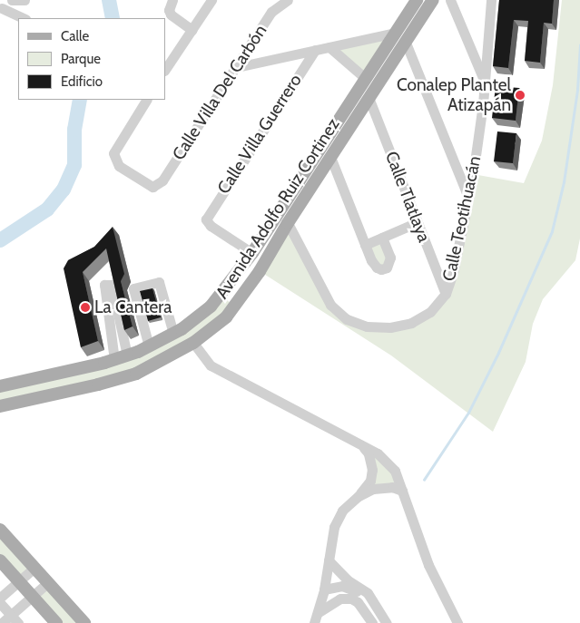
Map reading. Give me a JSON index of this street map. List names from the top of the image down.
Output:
{
  "streets": {
    "main road": ["Avenida Adolfo Ruiz Cortinez"],
    "street": [
      "Calle Villa Del Carbón",
      "Calle Villa Guerrero",
      "Calle Tlatlaya",
      "Calle Teotihuacán"
    ]
  },
  "crossings": [
    ["Calle Villa Guerrero", "Avenida Adolfo Ruiz Cortinez"],
    ["Calle Tlatlaya", "Avenida Adolfo Ruiz Cortinez"],
    ["Calle Tlatlaya", "Calle Teotihuacán"],
    ["Avenida Adolfo Ruiz Cortinez", "Calle Teotihuacán"]
  ],
  "places": ["Conalep Plantel Atizapán", "La Cantera"],
  "legend": ["Calle", "Parque", "Edificio"]
}
